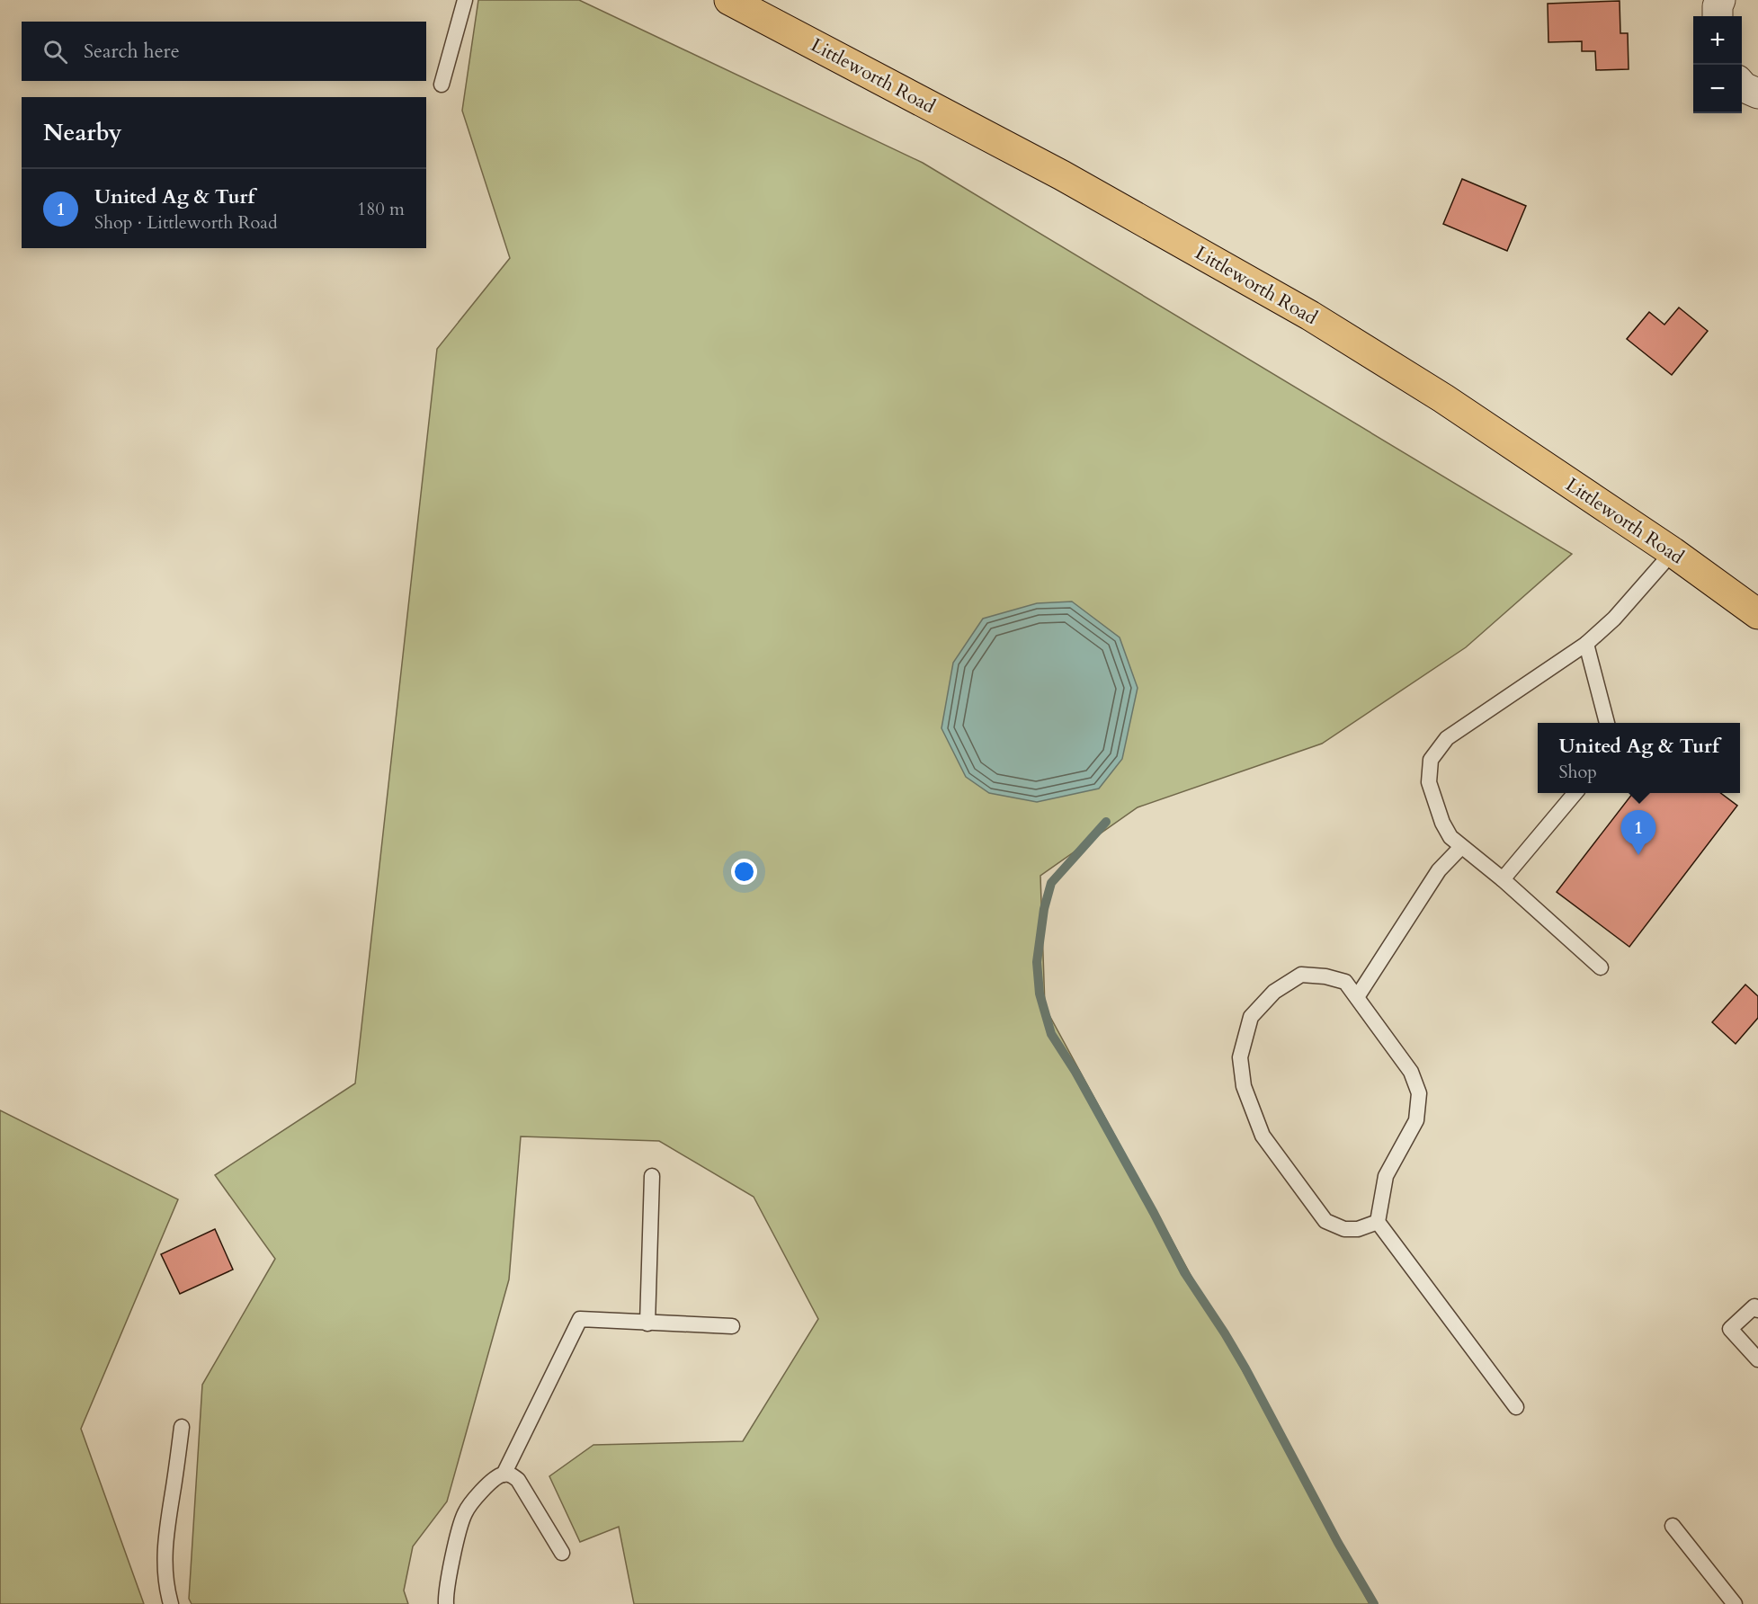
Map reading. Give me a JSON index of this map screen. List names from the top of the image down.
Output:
{
  "streets": {
    "main road": ["Littleworth Road"]
  },
  "page": {
    "map_buttons": ["+", "−"],
    "search": "Search here",
    "heading": "Nearby",
    "list": [
      {
        "mark": "1",
        "name": "United Ag & Turf",
        "note": "Shop · Littleworth Road",
        "value": "180 m"
      }
    ],
    "popup": ["United Ag & Turf", "Shop"],
    "pins": "1"
  }
}
